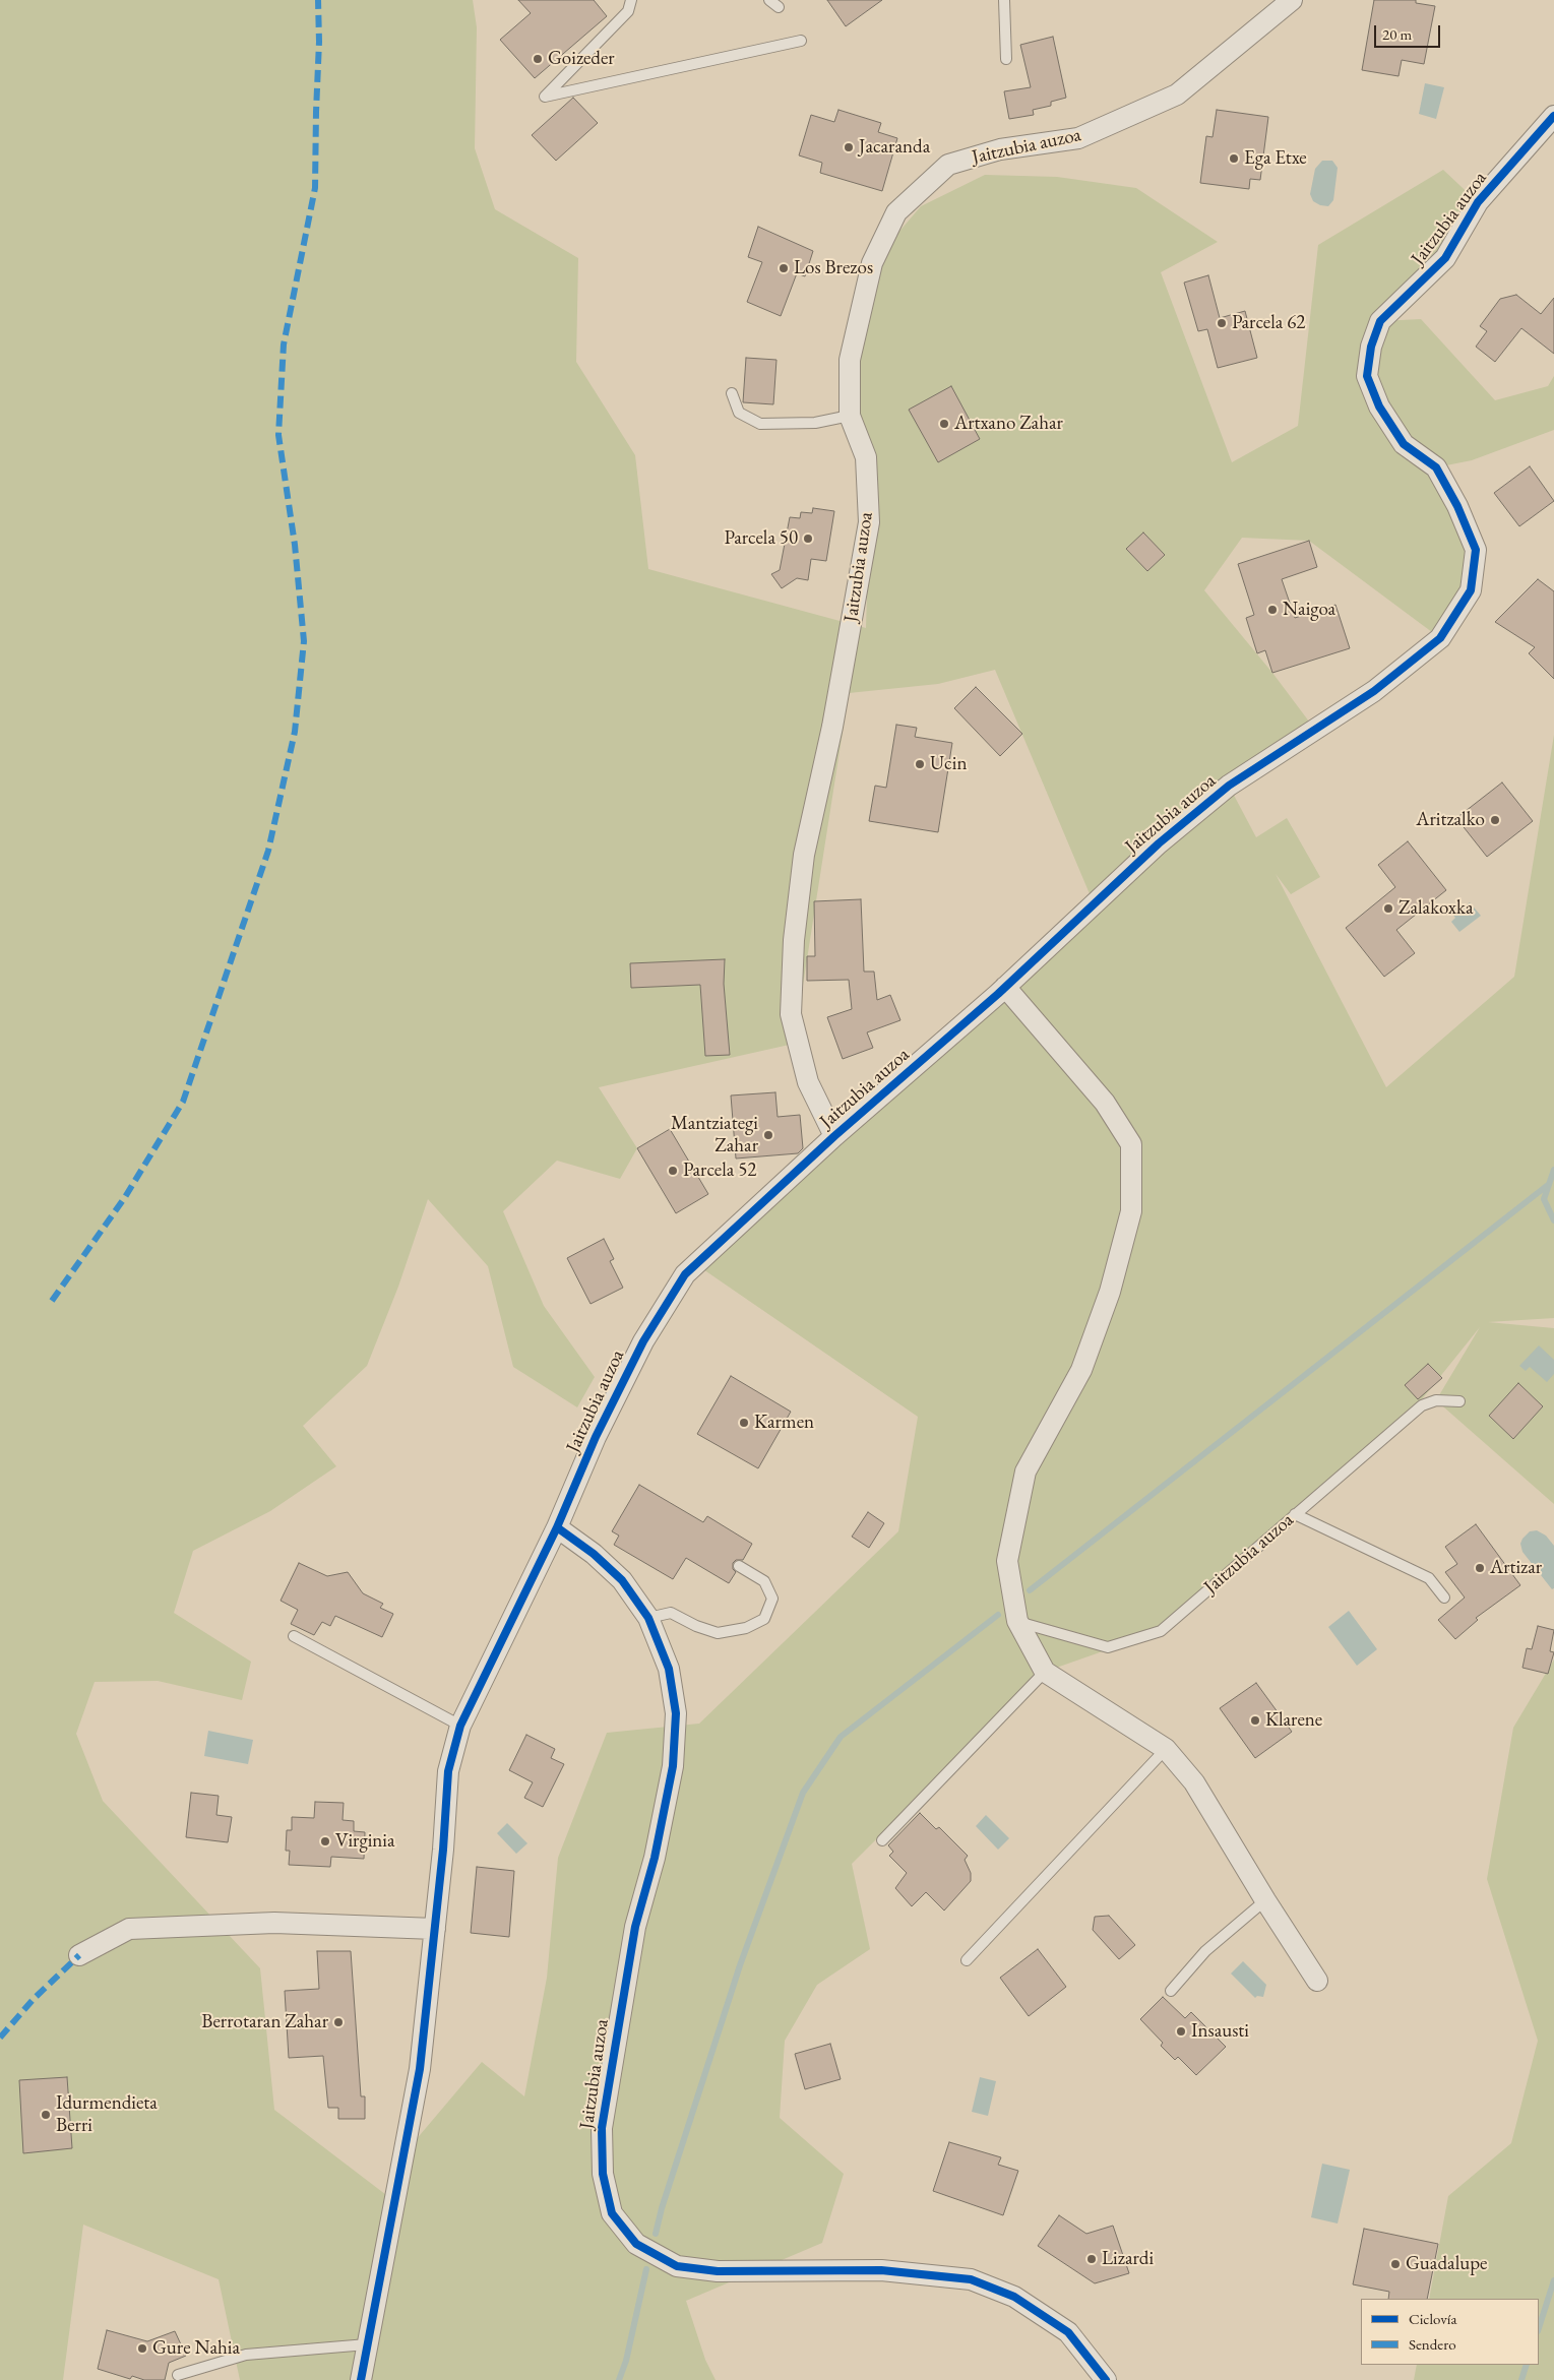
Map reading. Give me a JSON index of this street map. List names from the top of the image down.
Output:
{
  "streets": {
    "street": ["Jaitzubia auzoa"]
  },
  "places": [
    "Goizeder",
    "Jacaranda",
    "Ega Etxe",
    "Los Brezos",
    "Parcela 62",
    "Artxano Zahar",
    "Parcela 50",
    "Naigoa",
    "Ucin",
    "Aritzalko",
    "Zalakoxka",
    "Mantziategi Zahar",
    "Parcela 52",
    "Karmen",
    "Artizar",
    "Klarene",
    "Virginia",
    "Berrotaran Zahar",
    "Insausti",
    "Idurmendieta Berri",
    "Lizardi",
    "Guadalupe",
    "Gure Nahia"
  ],
  "legend": ["Ciclovía", "Sendero"],
  "scale_bar": "20 m"
}
